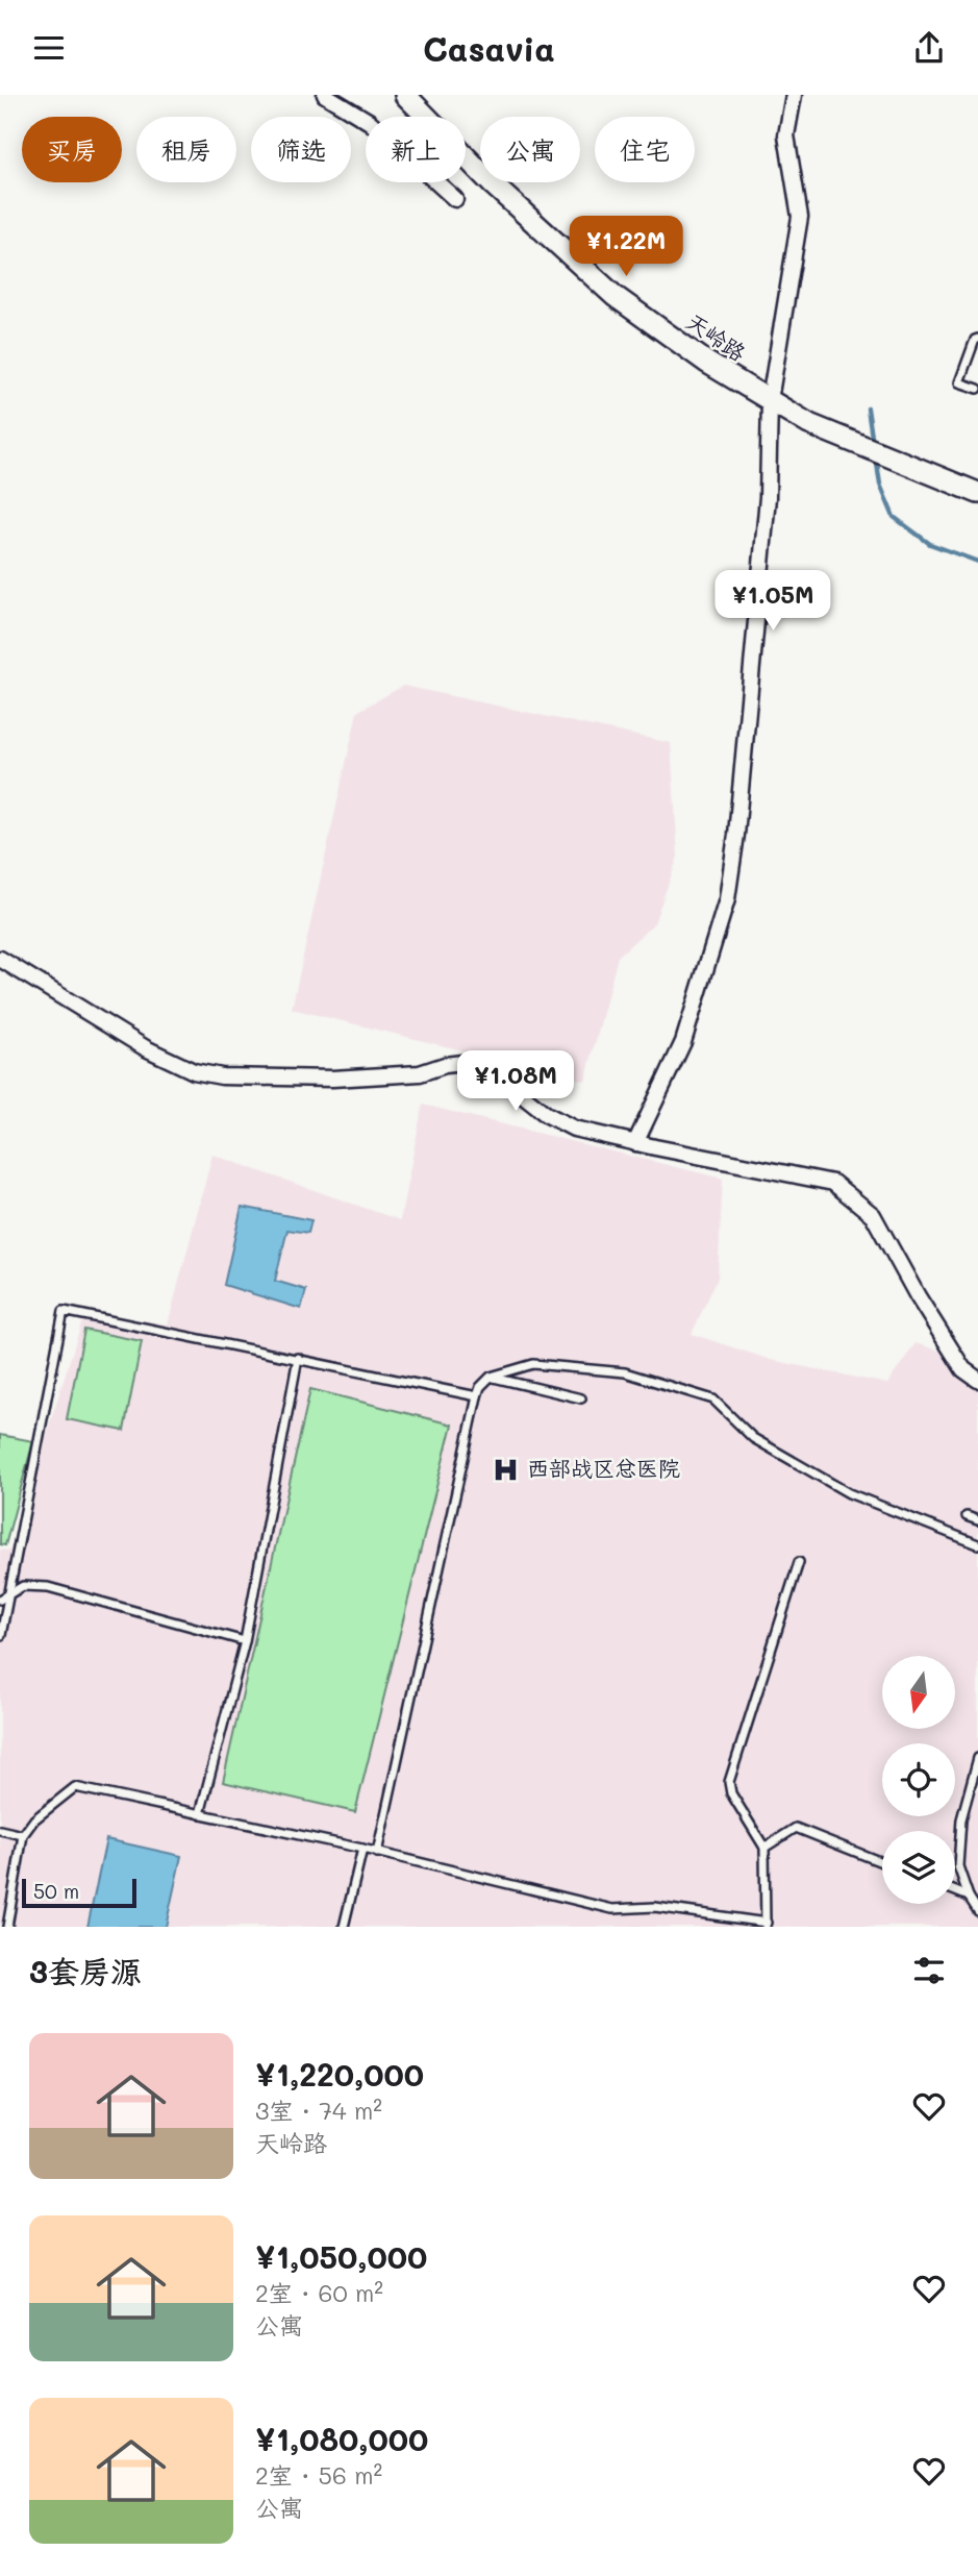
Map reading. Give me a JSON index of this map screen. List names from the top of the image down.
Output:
{
  "streets": {
    "street": ["天岭路"]
  },
  "places": {
    "hospital": ["西部战区总医院"]
  },
  "scale_bar": "50 m",
  "north": "bottom",
  "page": {
    "header": "Casavia",
    "chip": [
      "买房",
      "租房",
      "筛选",
      "新上",
      "公寓",
      "住宅"
    ],
    "price": ["¥1.22M", "¥1.05M", "¥1.08M"],
    "scale": "50 m",
    "heading": "3套房源",
    "list": [
      {
        "name": "¥1,220,000",
        "note": "3室 · 74 m² · 天岭路"
      },
      {
        "name": "¥1,050,000",
        "note": "2室 · 60 m² · 公寓"
      },
      {
        "name": "¥1,080,000",
        "note": "2室 · 56 m² · 公寓"
      }
    ]
  }
}
